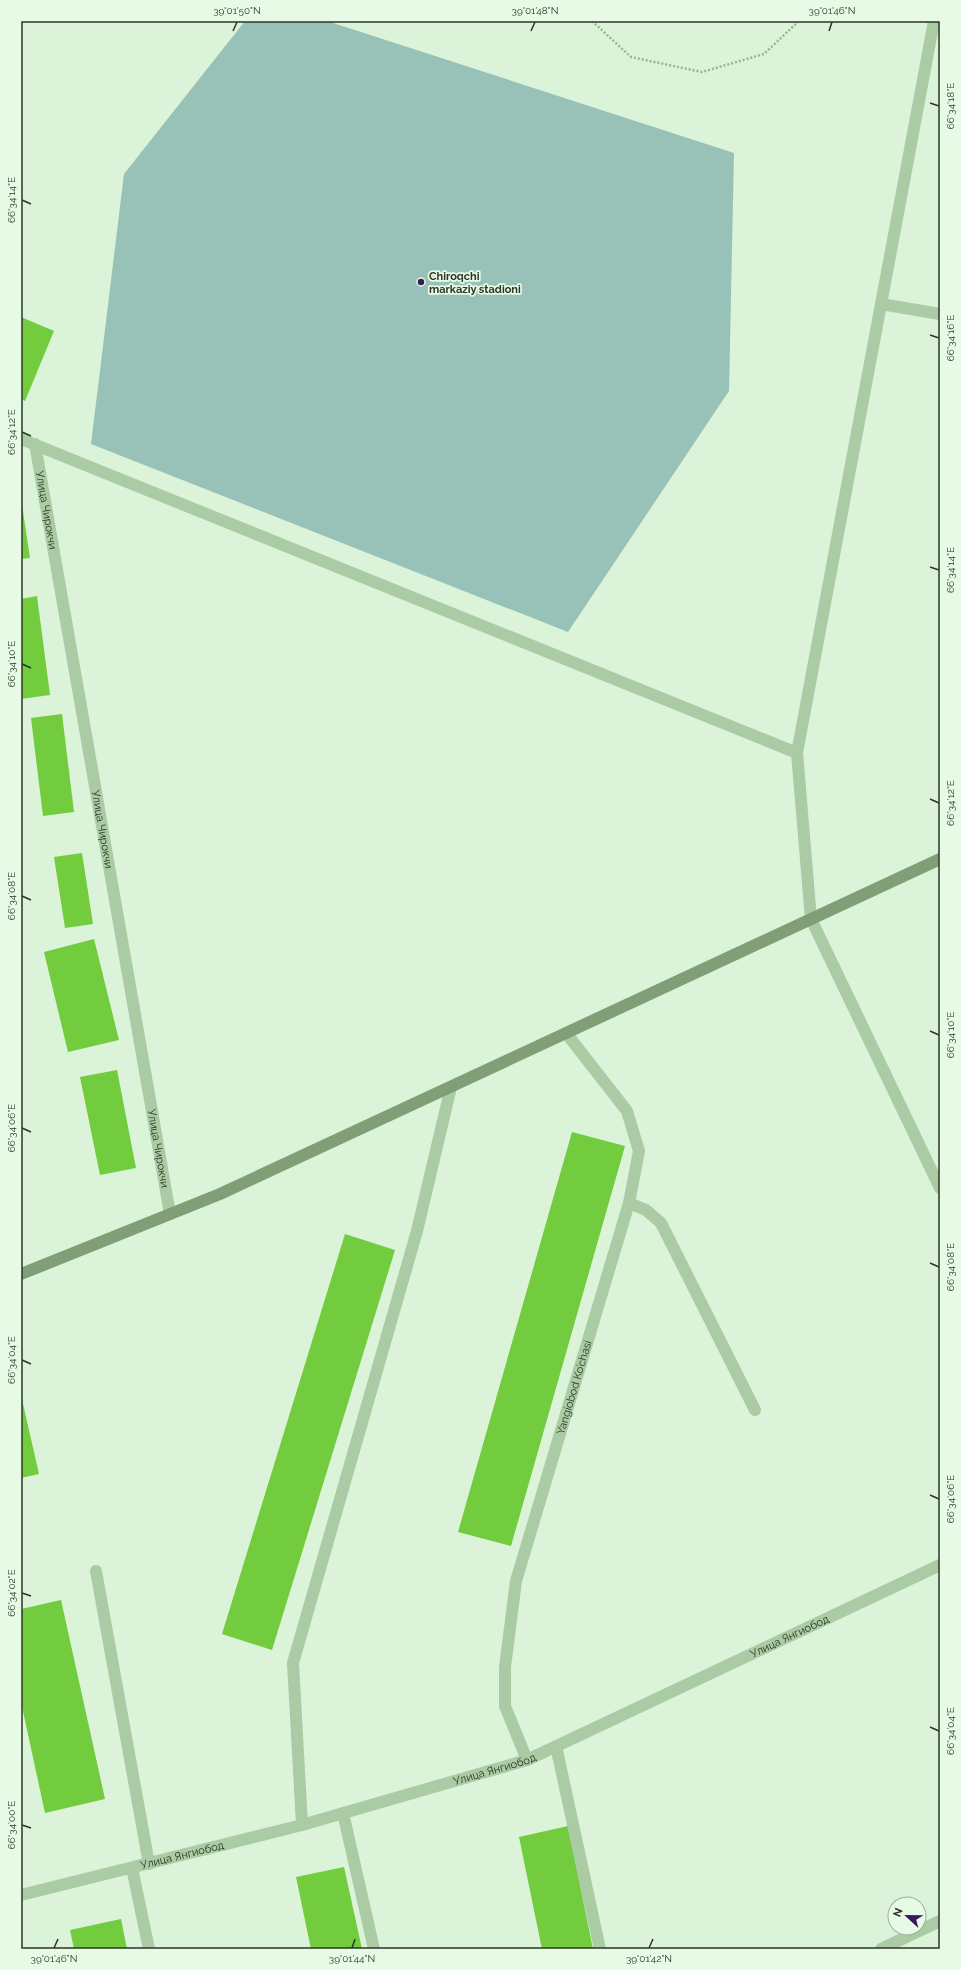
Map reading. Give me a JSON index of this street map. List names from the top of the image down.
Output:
{
  "streets": {
    "street": ["Улица Чирокчи", "Yangiobod Ko’chasi", "Улица Янгиобод"]
  },
  "crossings": [
    ["Yangiobod Ko’chasi", "Улица Янгиобод"]
  ],
  "places": ["Chiroqchi markaziy stadioni"],
  "north": "left",
  "coordinates": [
    "39°01'50\"N",
    "39°01'48\"N",
    "39°01'46\"N",
    "66°34'18\"E",
    "66°34'14\"E",
    "66°34'16\"E",
    "66°34'12\"E",
    "66°34'10\"E",
    "66°34'08\"E",
    "66°34'06\"E",
    "66°34'04\"E",
    "66°34'02\"E",
    "66°34'00\"E",
    "39°01'44\"N",
    "39°01'42\"N"
  ]
}
